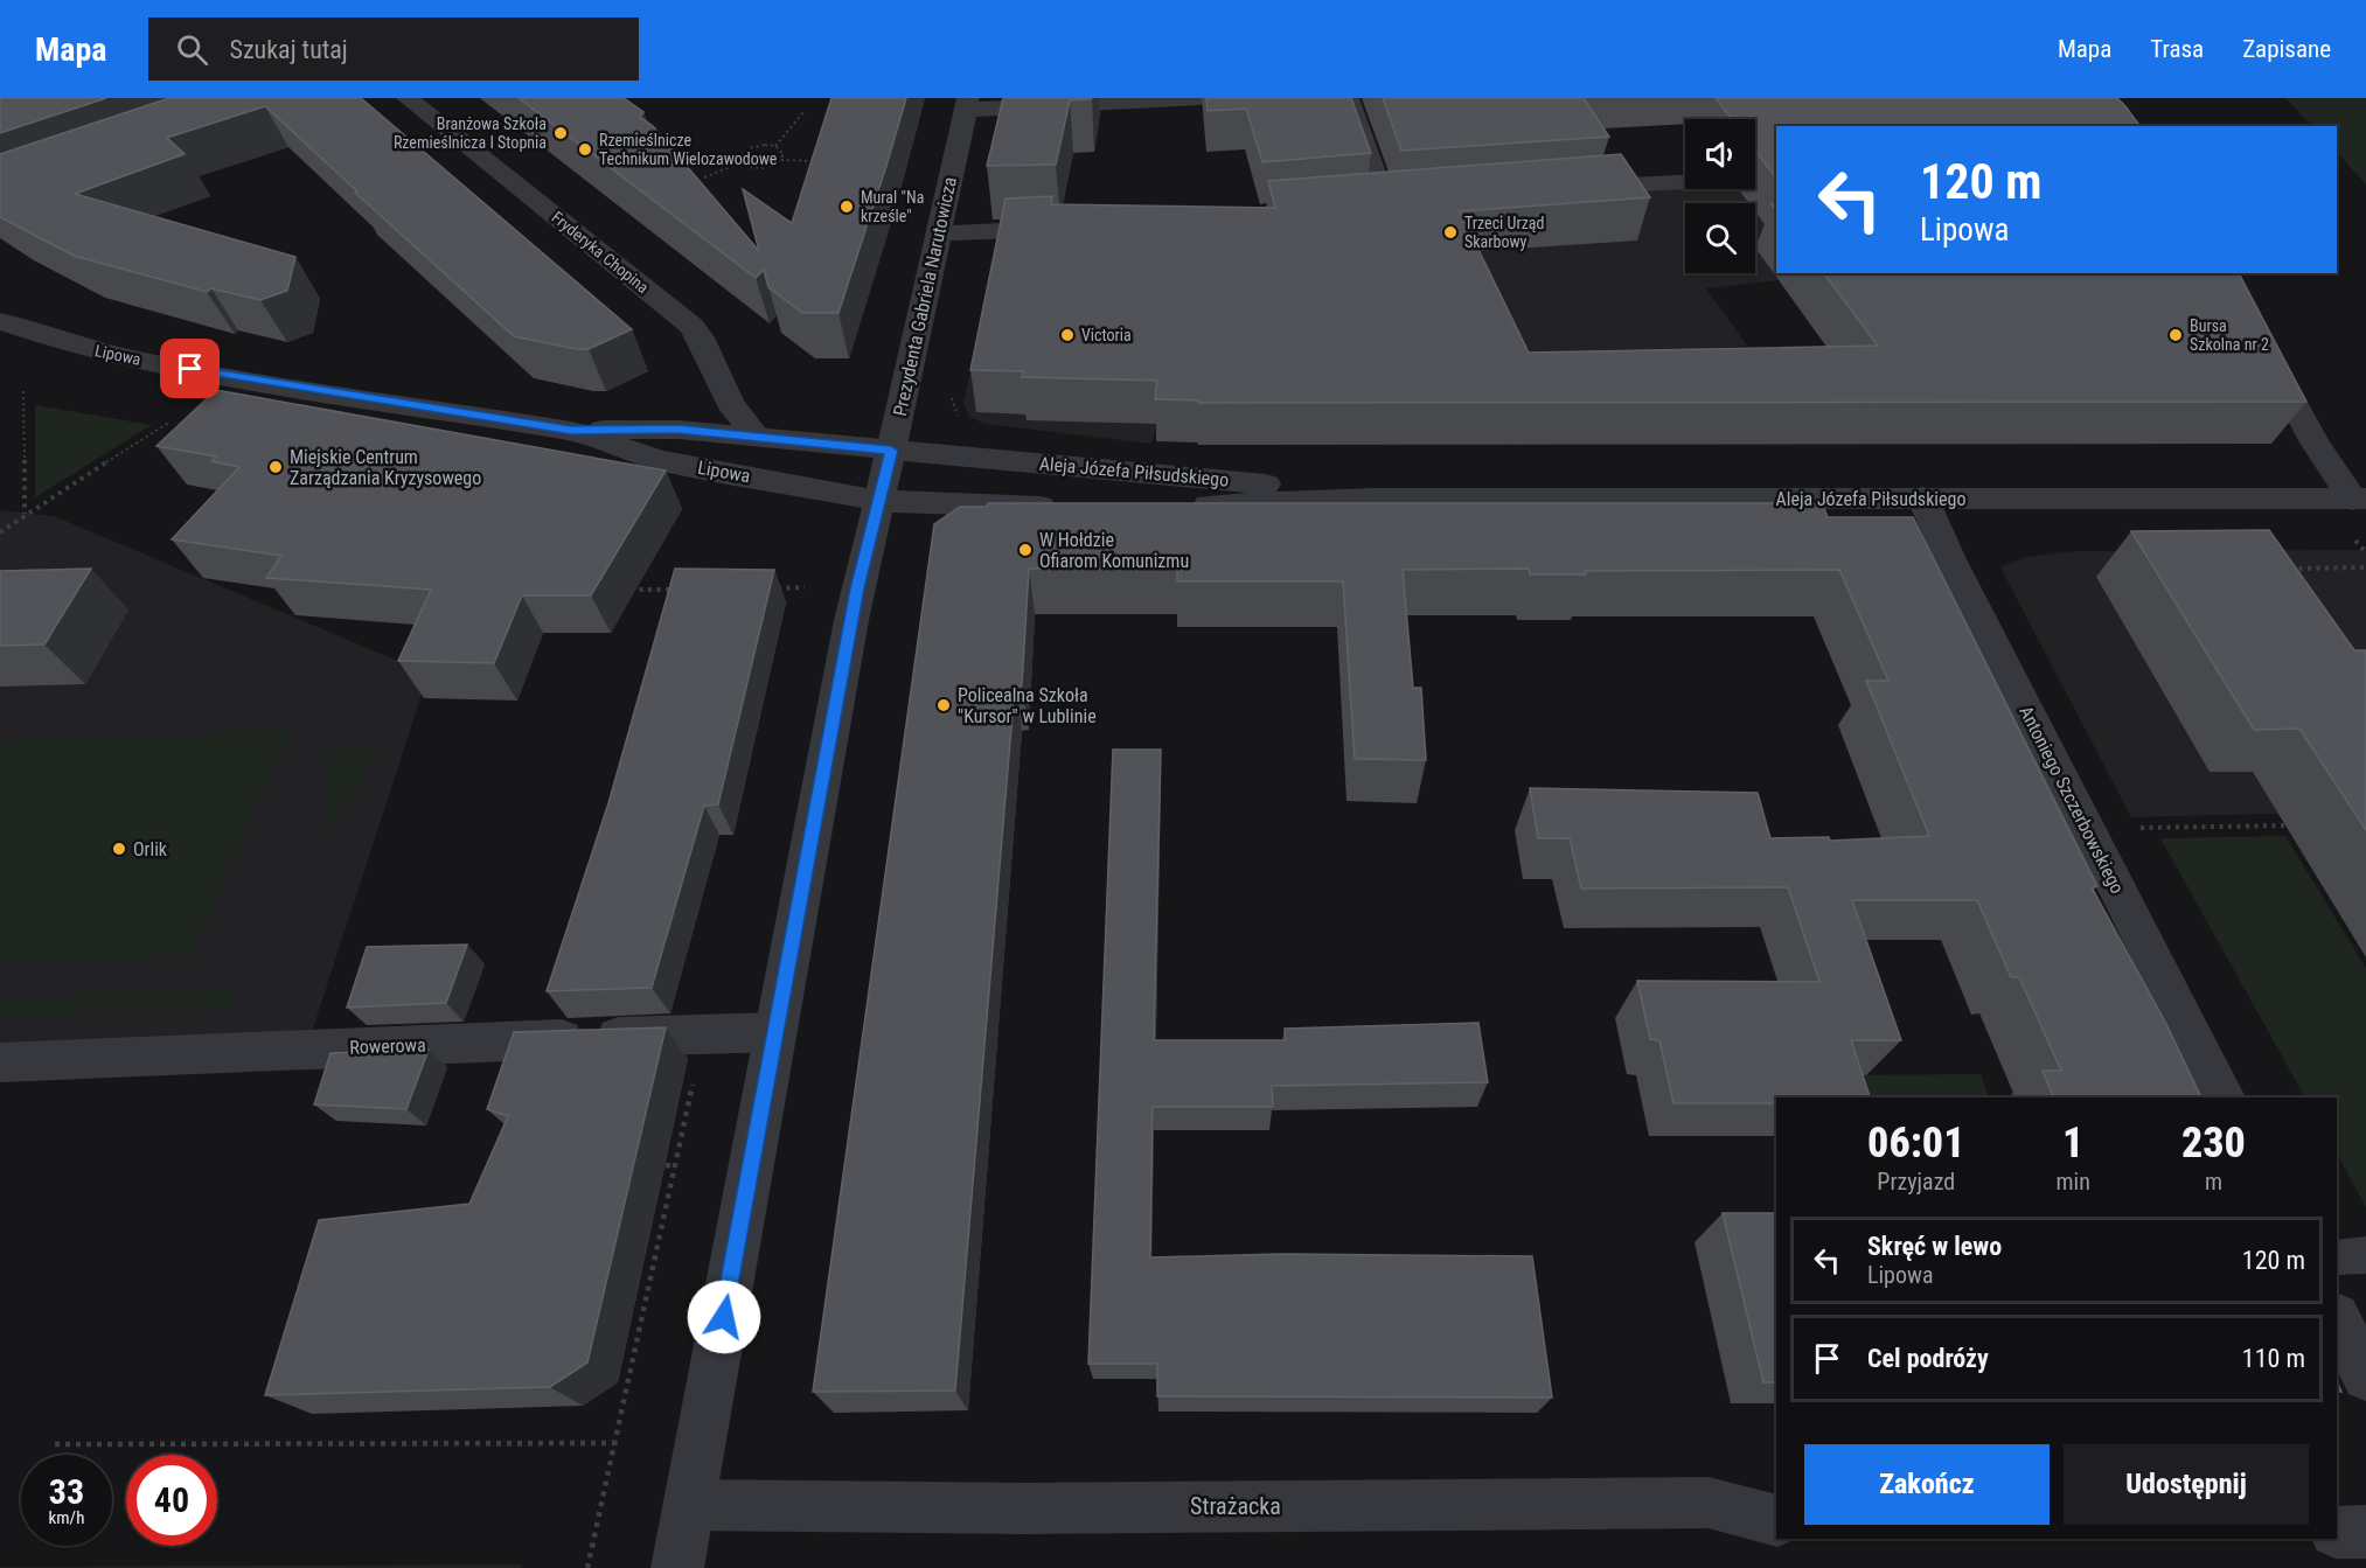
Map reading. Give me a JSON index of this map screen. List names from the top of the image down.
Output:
{
  "streets": {
    "street": [
      "Fryderyka Chopina",
      "Prezydenta Gabriela Narutowicza",
      "Lipowa",
      "Aleja Józefa Piłsudskiego",
      "Antoniego Szczerbowskiego",
      "Rowerowa",
      "Strażacka"
    ]
  },
  "crossings": [
    ["Fryderyka Chopina", "Lipowa"],
    ["Prezydenta Gabriela Narutowicza", "Lipowa"],
    ["Prezydenta Gabriela Narutowicza", "Aleja Józefa Piłsudskiego"],
    ["Prezydenta Gabriela Narutowicza", "Rowerowa"],
    ["Prezydenta Gabriela Narutowicza", "Strażacka"],
    ["Lipowa", "Aleja Józefa Piłsudskiego"],
    ["Aleja Józefa Piłsudskiego", "Antoniego Szczerbowskiego"]
  ],
  "places": [
    "Branżowa Szkoła Rzemieślnicza I Stopnia",
    "Rzemieślnicze Technikum Wielozawodowe",
    "Mural \"Na krześle\"",
    "Trzeci Urząd Skarbowy",
    "Victoria",
    "Bursa Szkolna nr 2",
    "Miejskie Centrum Zarządzania Kryzysowego",
    "W Hołdzie Ofiarom Komunizmu",
    "Policealna Szkoła \"Kursor\" w Lublinie",
    "Orlik"
  ],
  "page": {
    "header": "Mapa",
    "search": "Szukaj tutaj",
    "nav": ["Mapa", "Trasa", "Zapisane"],
    "turn": ["120 m", "Lipowa"],
    "eta": [
      "06:01",
      "Przyjazd",
      "1",
      "min",
      "230",
      "m"
    ],
    "list": [
      {
        "name": "Skręć w lewo",
        "note": "Lipowa",
        "value": "120 m"
      },
      {
        "name": "Cel podróży",
        "value": "110 m"
      }
    ],
    "buttons": ["Zakończ", "Udostępnij"],
    "speed": "33 km/h",
    "limit": "40"
  }
}
